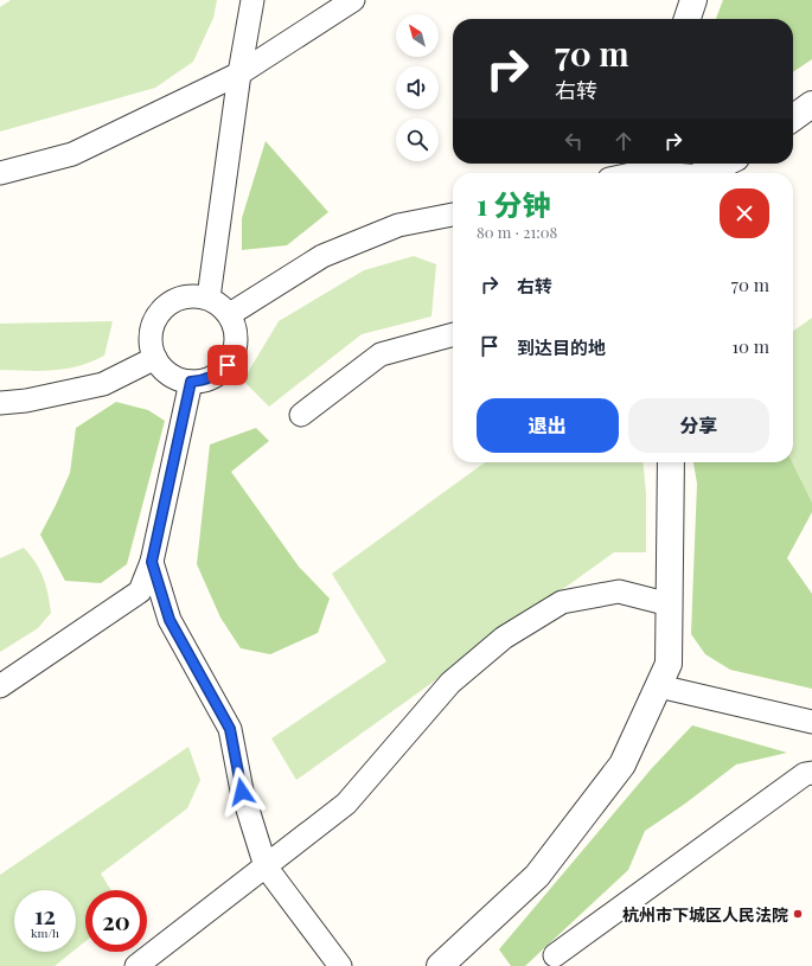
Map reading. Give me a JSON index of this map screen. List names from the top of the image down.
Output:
{
  "places": ["杭州市下城区人民法院"],
  "north": "top left",
  "page": {
    "turn": ["70 m", "右转"],
    "heading": ["1 分钟", "80 m · 21:08"],
    "list": [
      {
        "name": "右转",
        "value": "70 m"
      },
      {
        "name": "到达目的地",
        "value": "10 m"
      }
    ],
    "buttons": ["退出", "分享"],
    "speed": "12 km/h",
    "limit": "20"
  }
}
